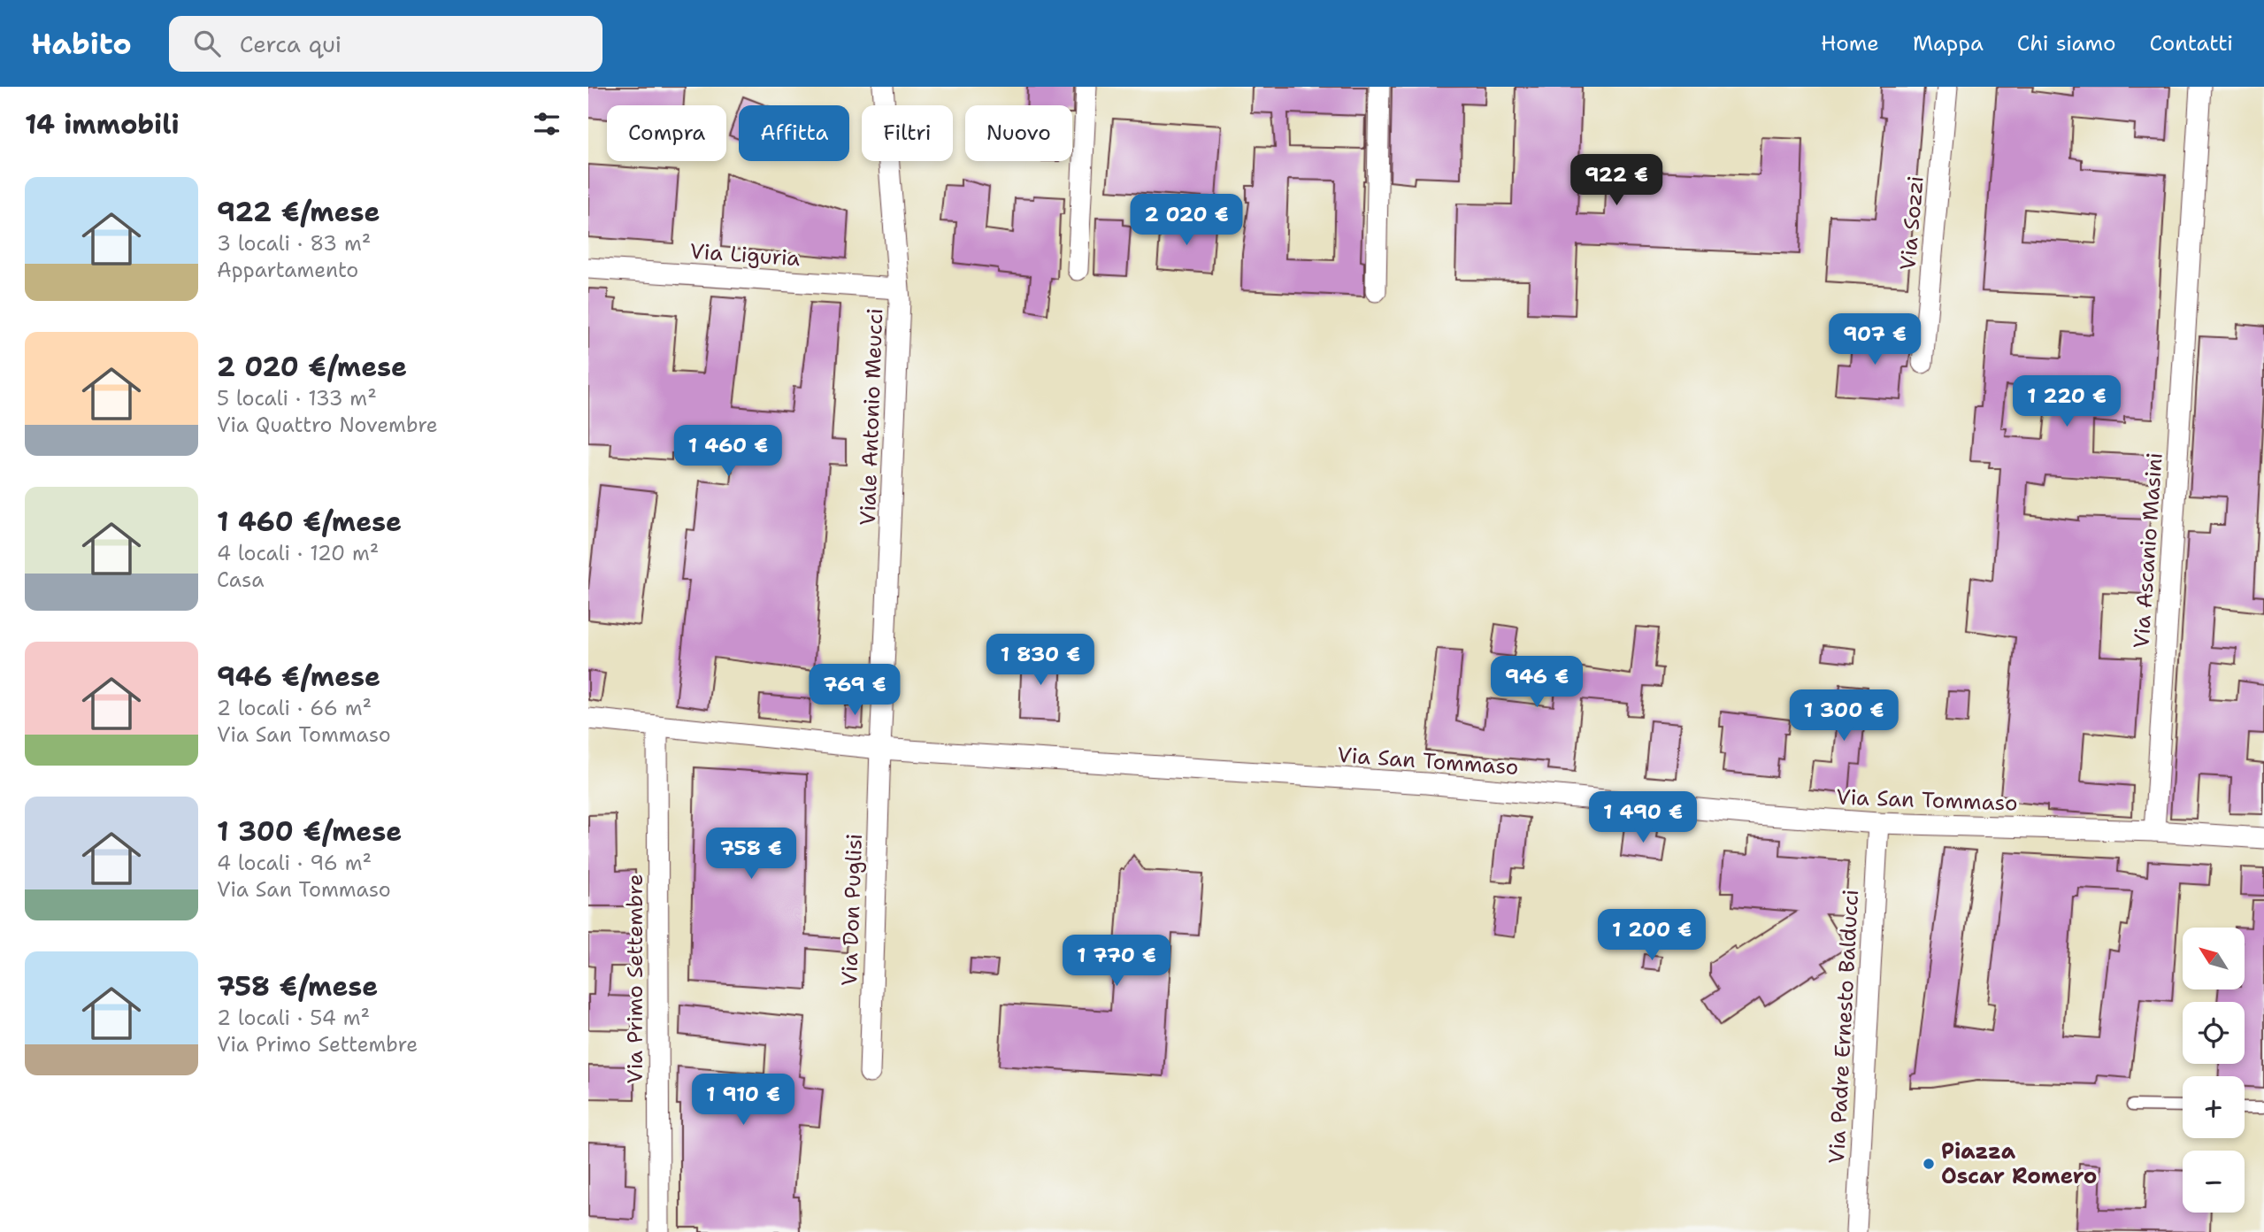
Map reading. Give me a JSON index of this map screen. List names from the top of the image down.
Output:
{
  "streets": {
    "street": [
      "Via Sozzi",
      "Via Liguria",
      "Viale Antonio Meucci",
      "Via Ascanio Masini",
      "Via San Tommaso",
      "Via Don Puglisi",
      "Via Primo Settembre",
      "Via Padre Ernesto Balducci"
    ]
  },
  "crossings": [
    ["Via Liguria", "Viale Antonio Meucci"],
    ["Viale Antonio Meucci", "Via San Tommaso"],
    ["Viale Antonio Meucci", "Via Don Puglisi"],
    ["Via Ascanio Masini", "Via San Tommaso"],
    ["Via San Tommaso", "Via Don Puglisi"],
    ["Via San Tommaso", "Via Primo Settembre"],
    ["Via San Tommaso", "Via Padre Ernesto Balducci"]
  ],
  "places": ["Piazza Oscar Romero"],
  "north": "top left",
  "page": {
    "header": "Habito",
    "search": "Cerca qui",
    "nav": [
      "Home",
      "Mappa",
      "Chi siamo",
      "Contatti"
    ],
    "heading": "14 immobili",
    "chip": [
      "Compra",
      "Affitta",
      "Filtri",
      "Nuovo"
    ],
    "price": [
      "922 €",
      "2 020 €",
      "907 €",
      "1 220 €",
      "1 460 €",
      "1 830 €",
      "946 €",
      "769 €",
      "1 300 €",
      "1 490 €",
      "758 €",
      "1 200 €",
      "1 770 €",
      "1 910 €"
    ],
    "list": [
      {
        "name": "922 €/mese",
        "note": "3 locali · 83 m² · Appartamento"
      },
      {
        "name": "2 020 €/mese",
        "note": "5 locali · 133 m² · Via Quattro Novembre"
      },
      {
        "name": "1 460 €/mese",
        "note": "4 locali · 120 m² · Casa"
      },
      {
        "name": "946 €/mese",
        "note": "2 locali · 66 m² · Via San Tommaso"
      },
      {
        "name": "1 300 €/mese",
        "note": "4 locali · 96 m² · Via San Tommaso"
      },
      {
        "name": "758 €/mese",
        "note": "2 locali · 54 m² · Via Primo Settembre"
      }
    ],
    "map_buttons": ["+", "−"]
  }
}
